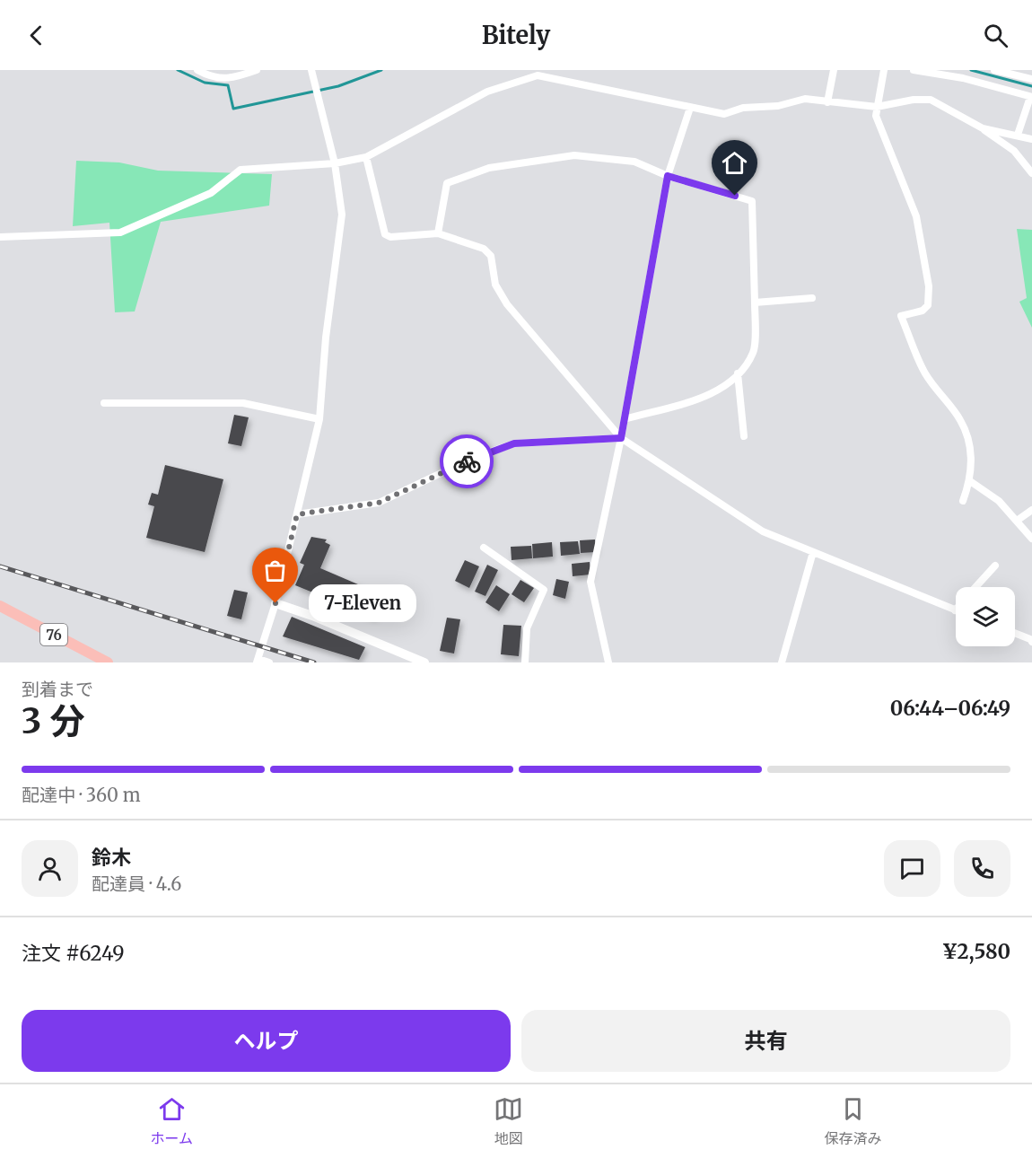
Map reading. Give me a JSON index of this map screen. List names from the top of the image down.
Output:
{
  "streets": {
    "main road": ["76"]
  },
  "places": ["7-Eleven"],
  "page": {
    "header": "Bitely",
    "bubble": "7-Eleven",
    "heading": ["3 分", "到着まで", "06:44–06:49"],
    "panel": [
      "鈴木",
      "配達員 · 4.6",
      "注文 #6249",
      "¥2,580"
    ],
    "bar": "配達中 · 360 m",
    "buttons": ["ヘルプ", "共有"],
    "tabs": ["ホーム", "地図", "保存済み"]
  }
}
